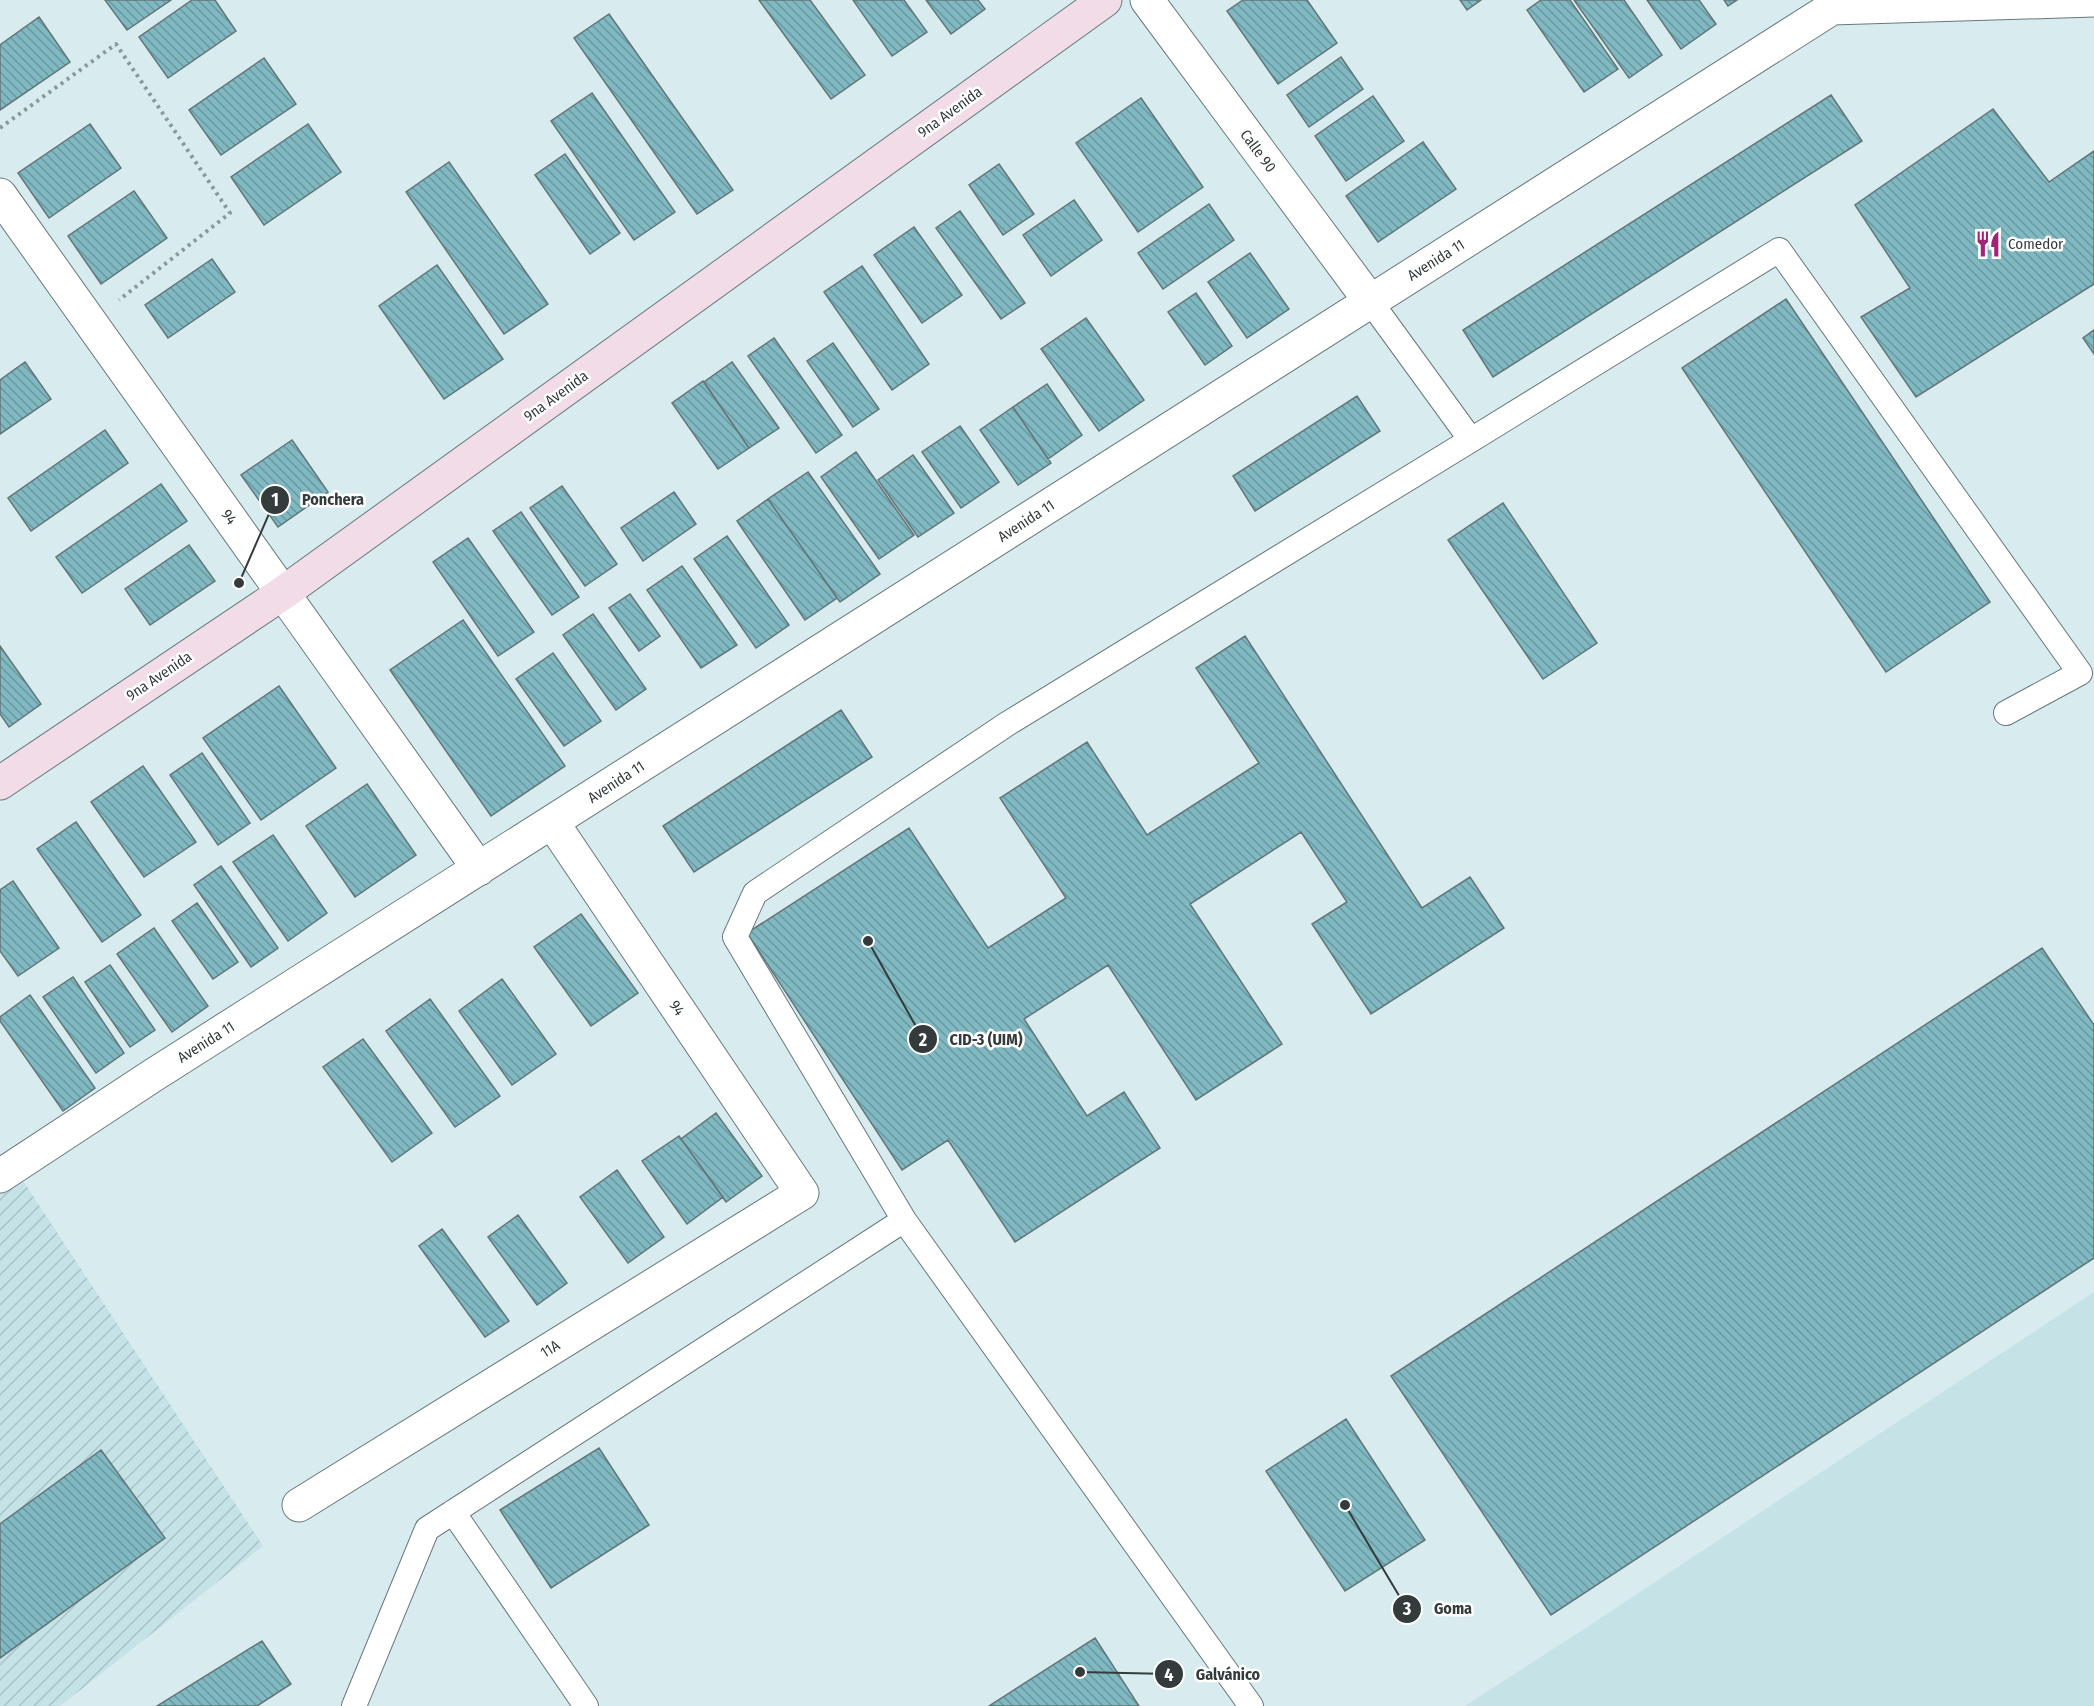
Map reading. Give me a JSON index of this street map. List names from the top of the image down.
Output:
{
  "streets": {
    "main road": ["9na Avenida"],
    "street": [
      "Calle 90",
      "Avenida 11",
      "94",
      "11A"
    ]
  },
  "crossings": [
    ["9na Avenida", "94"],
    ["Calle 90", "Avenida 11"],
    ["Avenida 11", "94"],
    ["94", "11A"]
  ],
  "places": {
    "restaurant": ["Comedor"],
    "other": [
      "Ponchera",
      "CID-3 (UIM)",
      "Goma",
      "Galvánico"
    ]
  }
}
